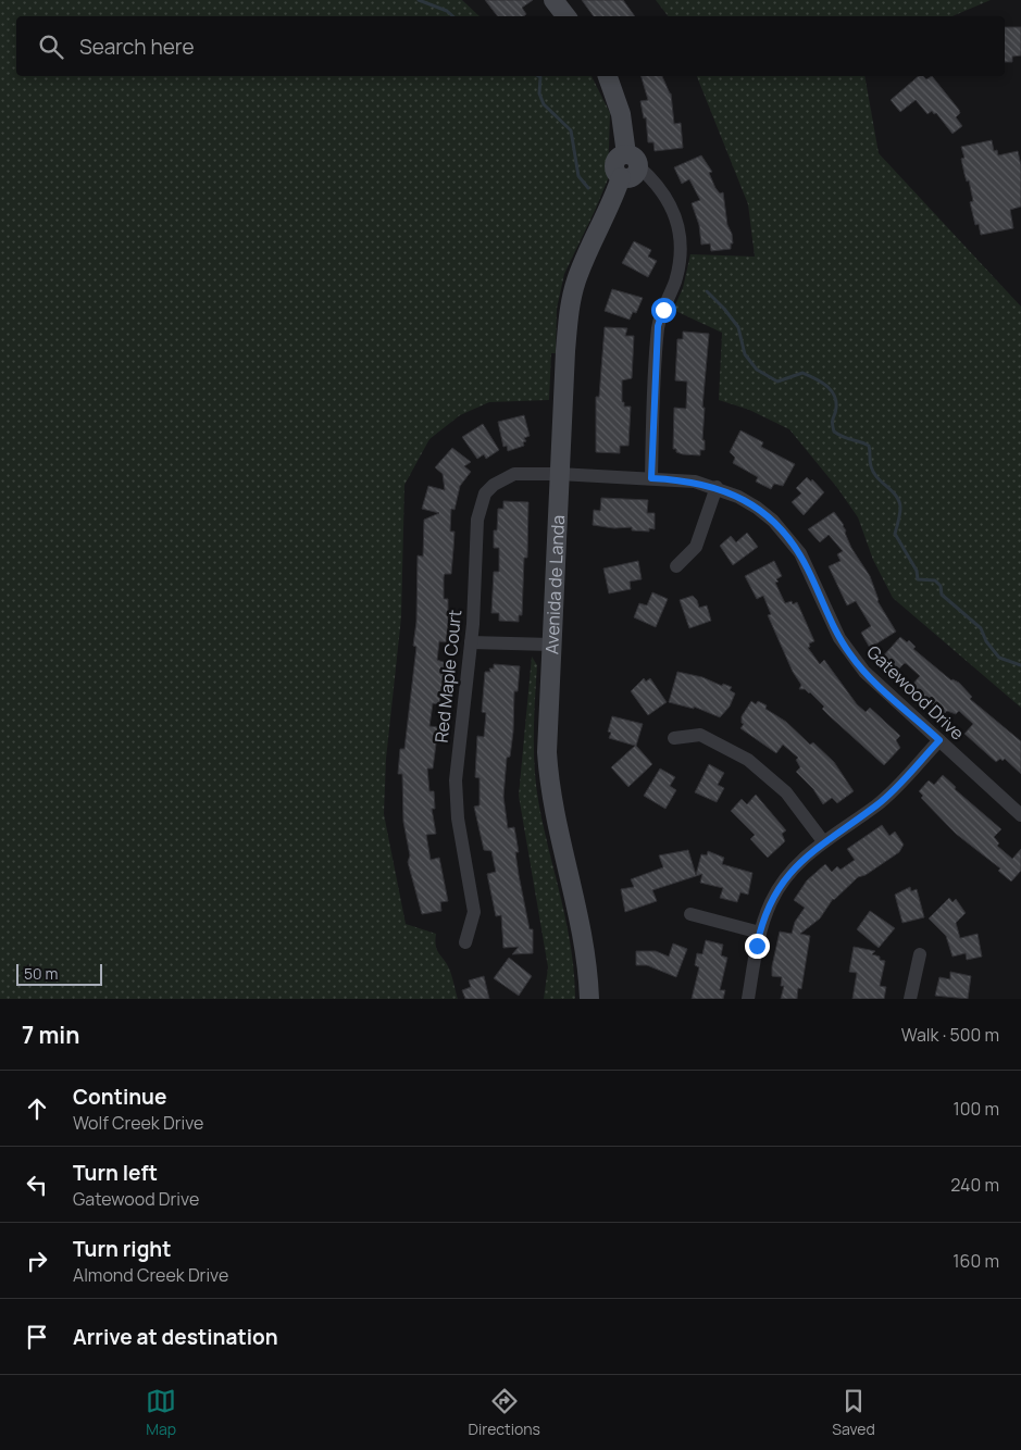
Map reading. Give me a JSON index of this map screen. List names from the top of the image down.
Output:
{
  "streets": {
    "street": ["Avenida de Landa", "Red Maple Court", "Gatewood Drive"]
  },
  "crossings": [
    ["Avenida de Landa", "Red Maple Court"],
    ["Avenida de Landa", "Gatewood Drive"],
    ["Red Maple Court", "Gatewood Drive"]
  ],
  "scale_bar": "50 m",
  "page": {
    "search": "Search here",
    "scale": "50 m",
    "heading": ["7 min", "Walk · 500 m"],
    "list": [
      ["Continue", "Wolf Creek Drive", "100 m"],
      ["Turn left", "Gatewood Drive", "240 m"],
      ["Turn right", "Almond Creek Drive", "160 m"],
      "Arrive at destination"
    ],
    "nav": ["Map", "Directions", "Saved"]
  }
}
